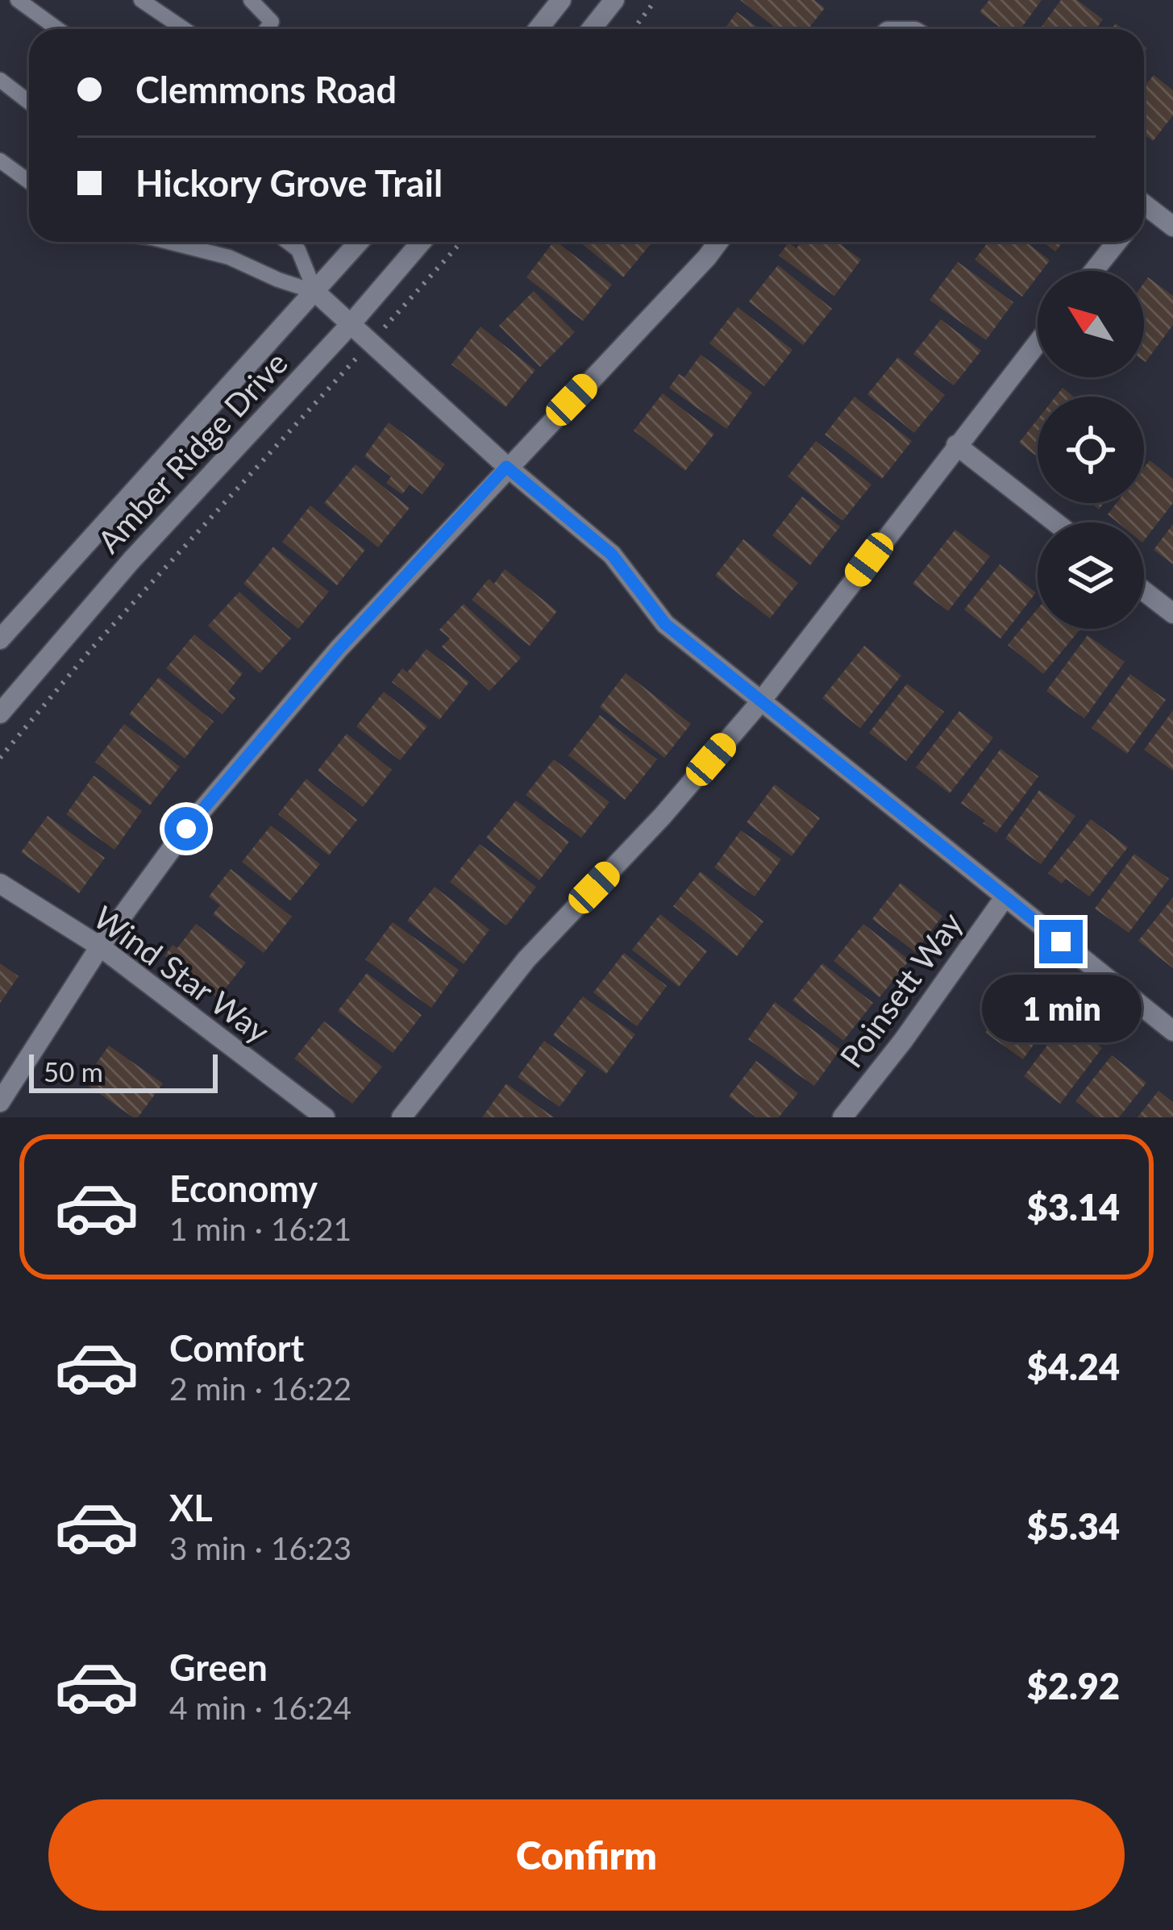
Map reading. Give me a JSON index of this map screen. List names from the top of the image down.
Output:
{
  "streets": {
    "street": ["Amber Ridge Drive", "Wind Star Way", "Poinsett Way"]
  },
  "scale_bar": "50 m",
  "north": "top left",
  "page": {
    "banner": ["Clemmons Road", "Hickory Grove Trail"],
    "bubble": "1 min",
    "scale": "50 m",
    "list": [
      {
        "name": "Economy",
        "note": "1 min · 16:21",
        "value": "$3.14"
      },
      {
        "name": "Comfort",
        "note": "2 min · 16:22",
        "value": "$4.24"
      },
      {
        "name": "XL",
        "note": "3 min · 16:23",
        "value": "$5.34"
      },
      {
        "name": "Green",
        "note": "4 min · 16:24",
        "value": "$2.92"
      }
    ],
    "buttons": "Confirm"
  }
}
